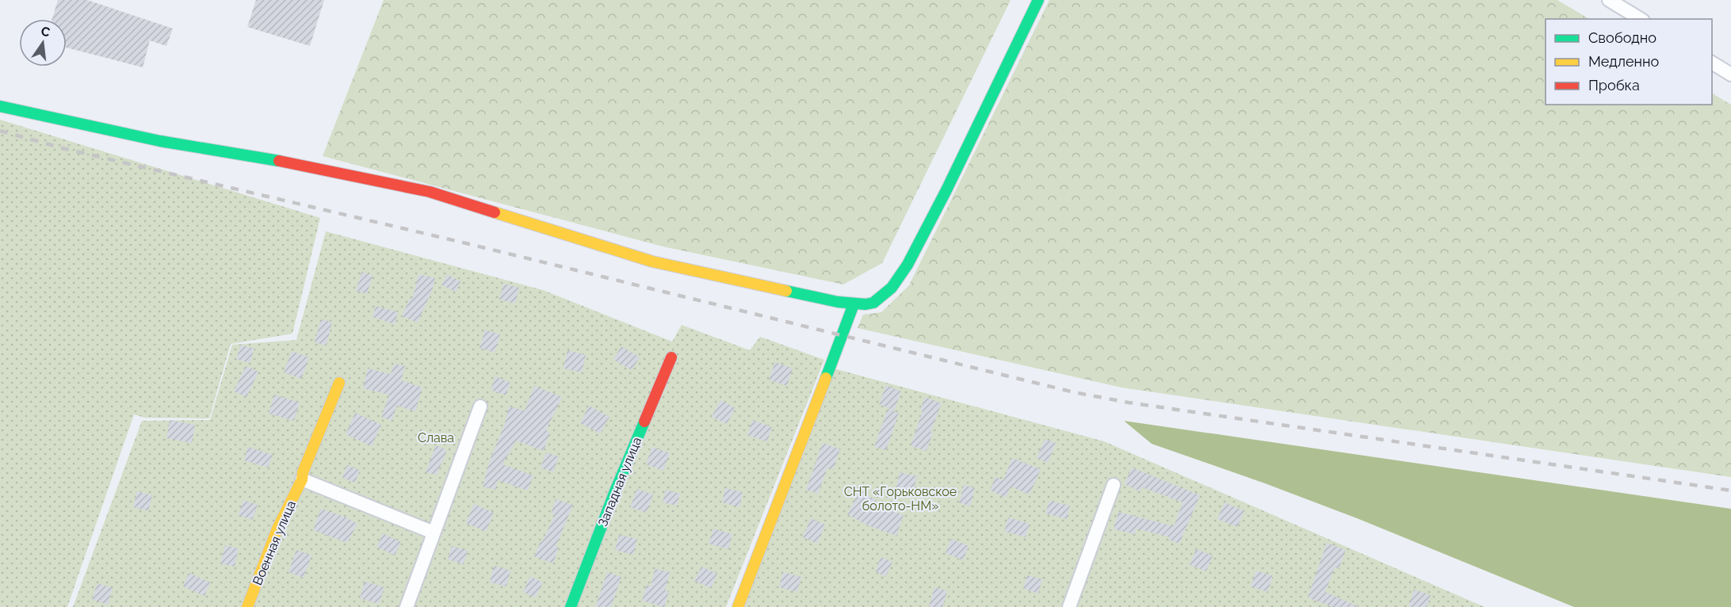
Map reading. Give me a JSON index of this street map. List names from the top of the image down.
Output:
{
  "streets": {
    "street": ["Западная улица", "Военная улица"]
  },
  "parks": ["Слава", "СНТ «Горьковское болото-НМ»"],
  "legend": ["Свободно", "Медленно", "Пробка"],
  "north": "top"
}
